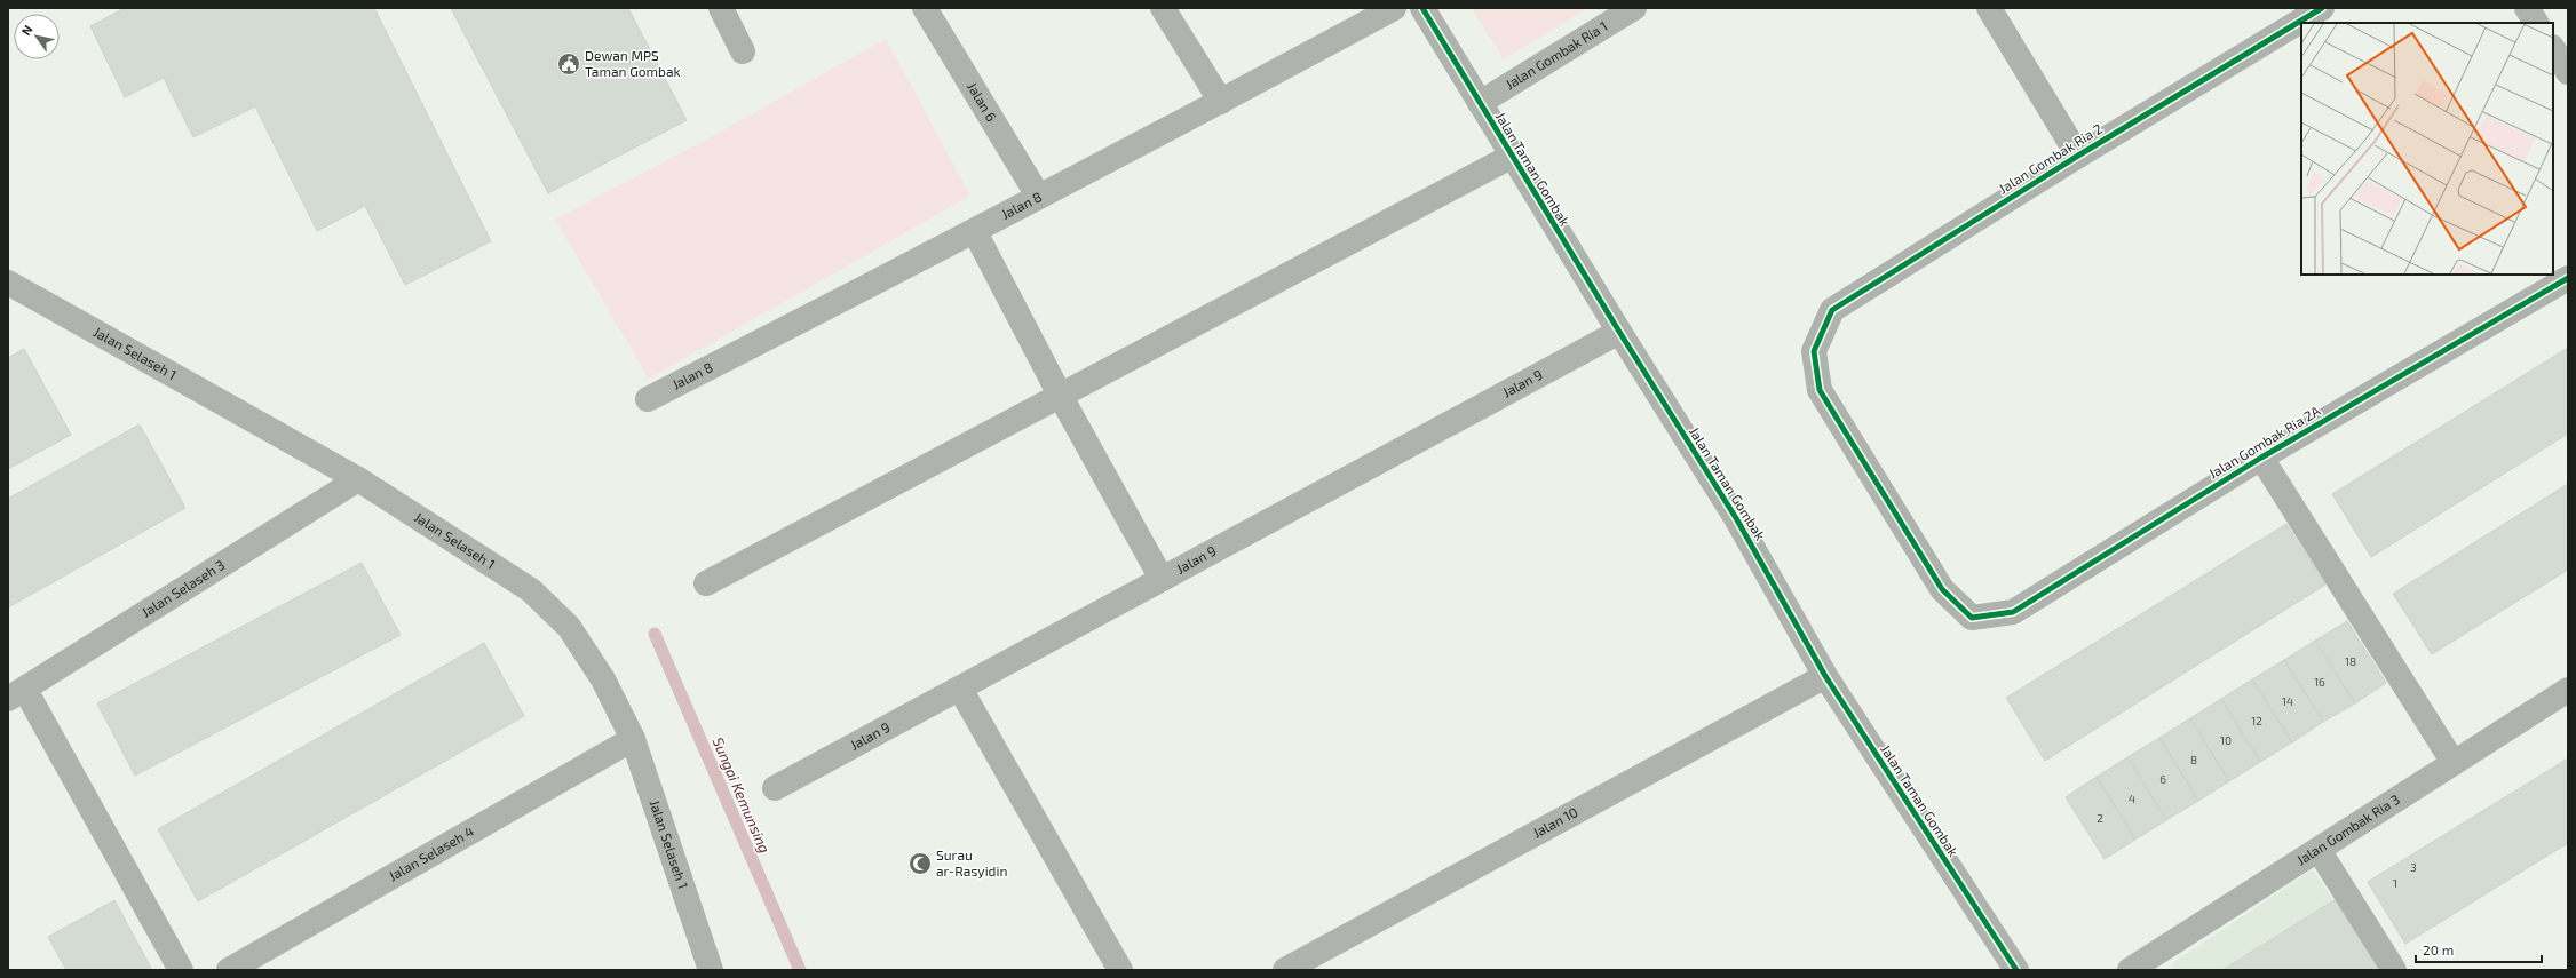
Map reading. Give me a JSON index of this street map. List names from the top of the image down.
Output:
{
  "streets": {
    "street": [
      "Jalan Gombak Ria 1",
      "Jalan 6",
      "Jalan Gombak Ria 2",
      "Jalan Taman Gombak",
      "Jalan 8",
      "Jalan Selaseh 1",
      "Jalan 9",
      "Jalan Gombak Ria 2A",
      "Jalan Selaseh 3",
      "Jalan 10",
      "Jalan Gombak Ria 3",
      "Jalan Selaseh 4"
    ]
  },
  "crossings": [
    ["Jalan Gombak Ria 1", "Jalan Taman Gombak"],
    ["Jalan 6", "Jalan 8"],
    ["Jalan Gombak Ria 2", "Jalan Gombak Ria 2A"],
    ["Jalan Taman Gombak", "Jalan 9"],
    ["Jalan Taman Gombak", "Jalan 10"],
    ["Jalan Selaseh 1", "Jalan Selaseh 3"],
    ["Jalan Selaseh 1", "Jalan Selaseh 4"]
  ],
  "water": ["Sungai Kemunsing"],
  "places": {
    "public building": ["Dewan MPS Taman Gombak"],
    "mosque": ["Surau ar-Rasyidin"]
  },
  "house_numbers": [
    "18",
    "16",
    "14",
    "12",
    "10",
    "8",
    "6",
    "4",
    "2",
    "3",
    "1"
  ],
  "scale_bar": "20 m",
  "north": "top left"
}
